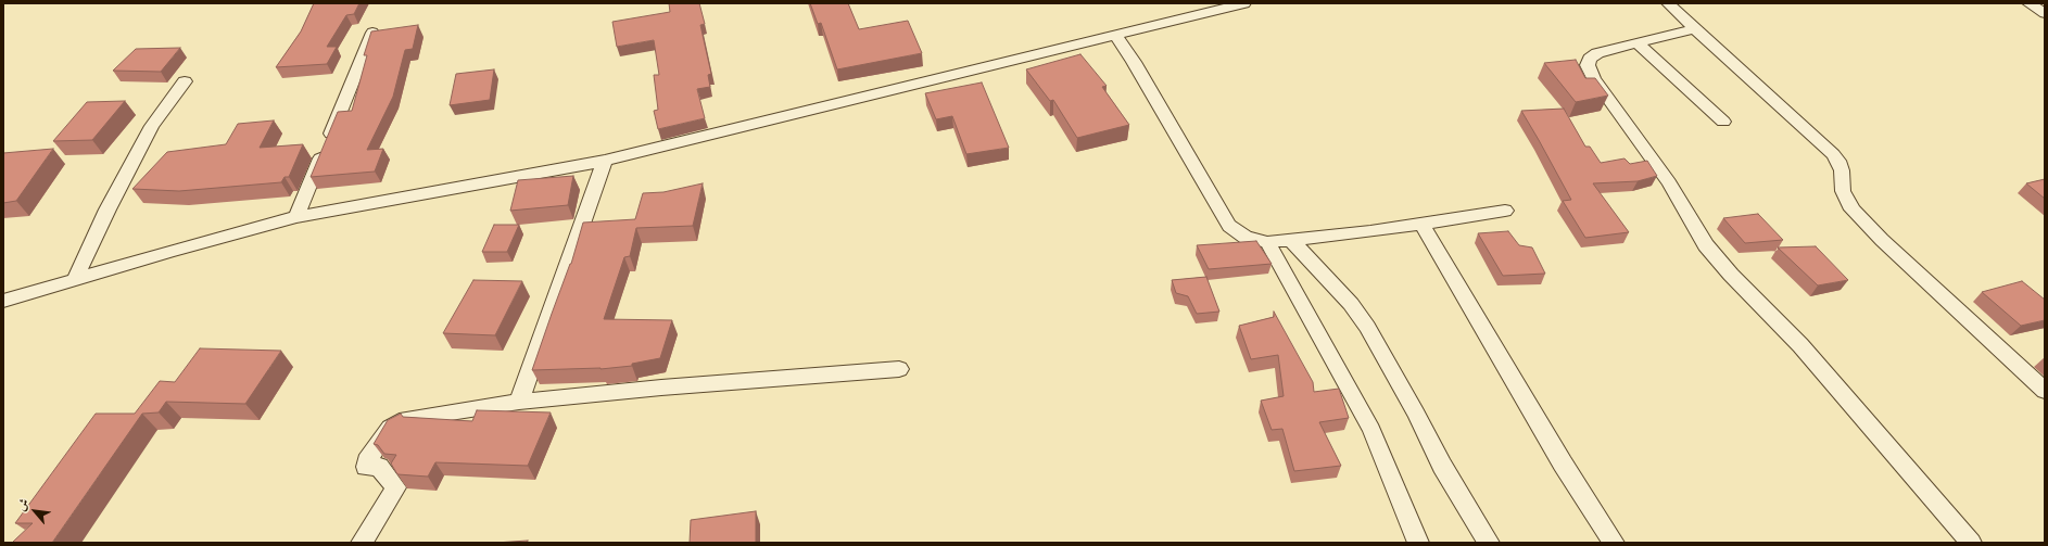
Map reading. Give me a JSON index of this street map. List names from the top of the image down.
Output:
{
  "north": "top left"
}
